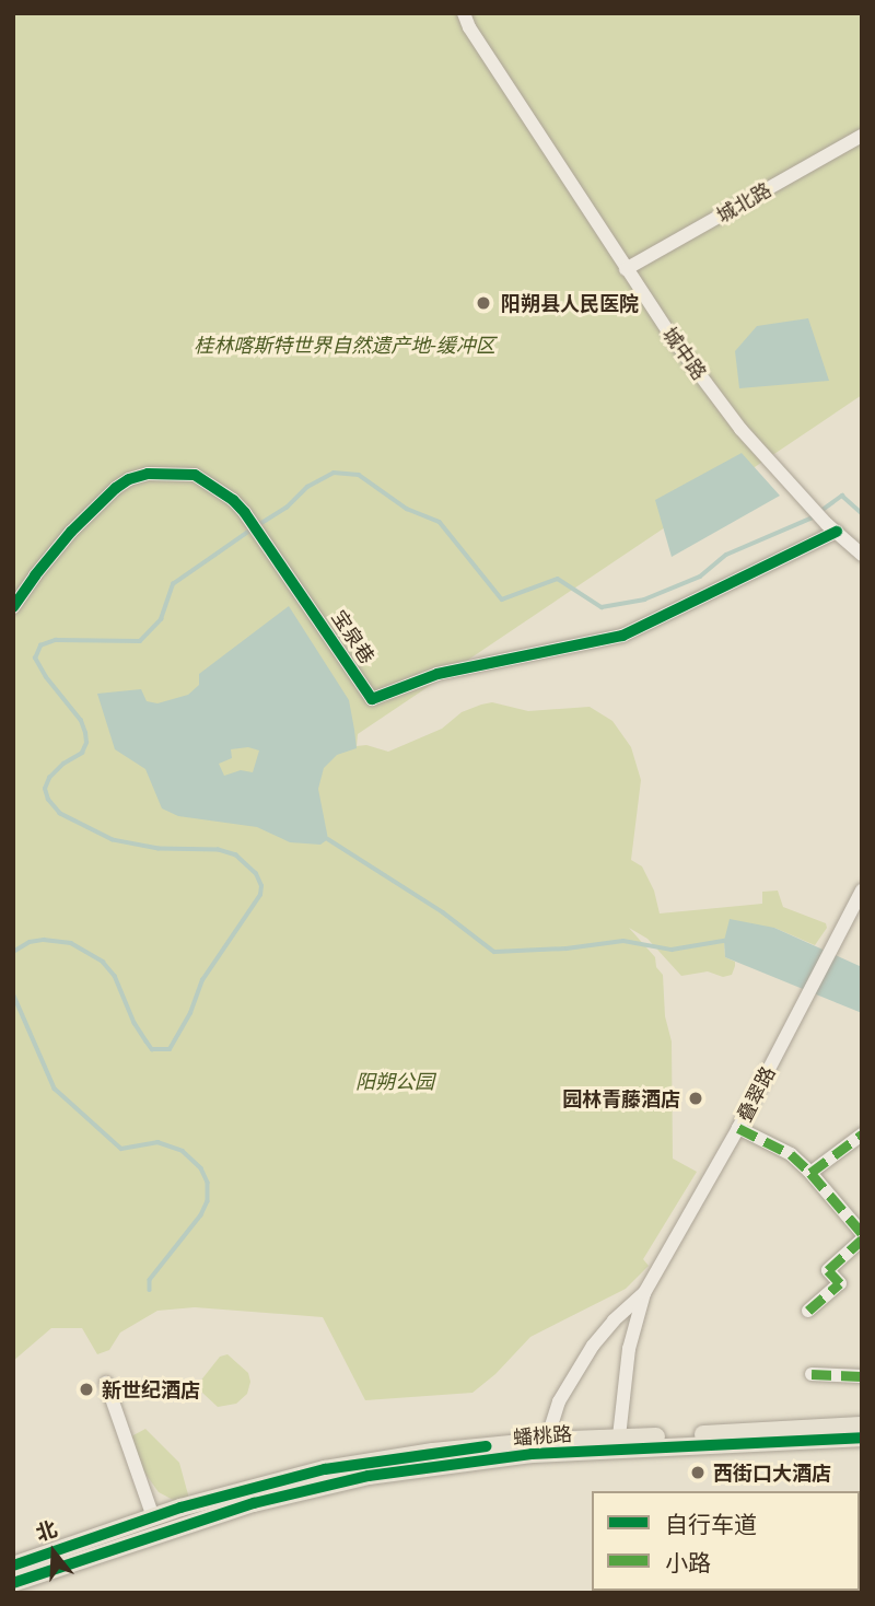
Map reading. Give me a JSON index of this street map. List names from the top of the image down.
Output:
{
  "streets": {
    "main road": ["蟠桃路"],
    "street": [
      "城北路",
      "城中路",
      "宝泉巷",
      "叠翠路"
    ]
  },
  "crossings": [
    ["城北路", "城中路"],
    ["城中路", "宝泉巷"]
  ],
  "parks": ["桂林喀斯特世界自然遗产地-缓冲区", "阳朔公园"],
  "places": [
    "阳朔县人民医院",
    "园林青藤酒店",
    "新世纪酒店",
    "西街口大酒店"
  ],
  "legend": ["自行车道", "小路"],
  "north": "top"
}
